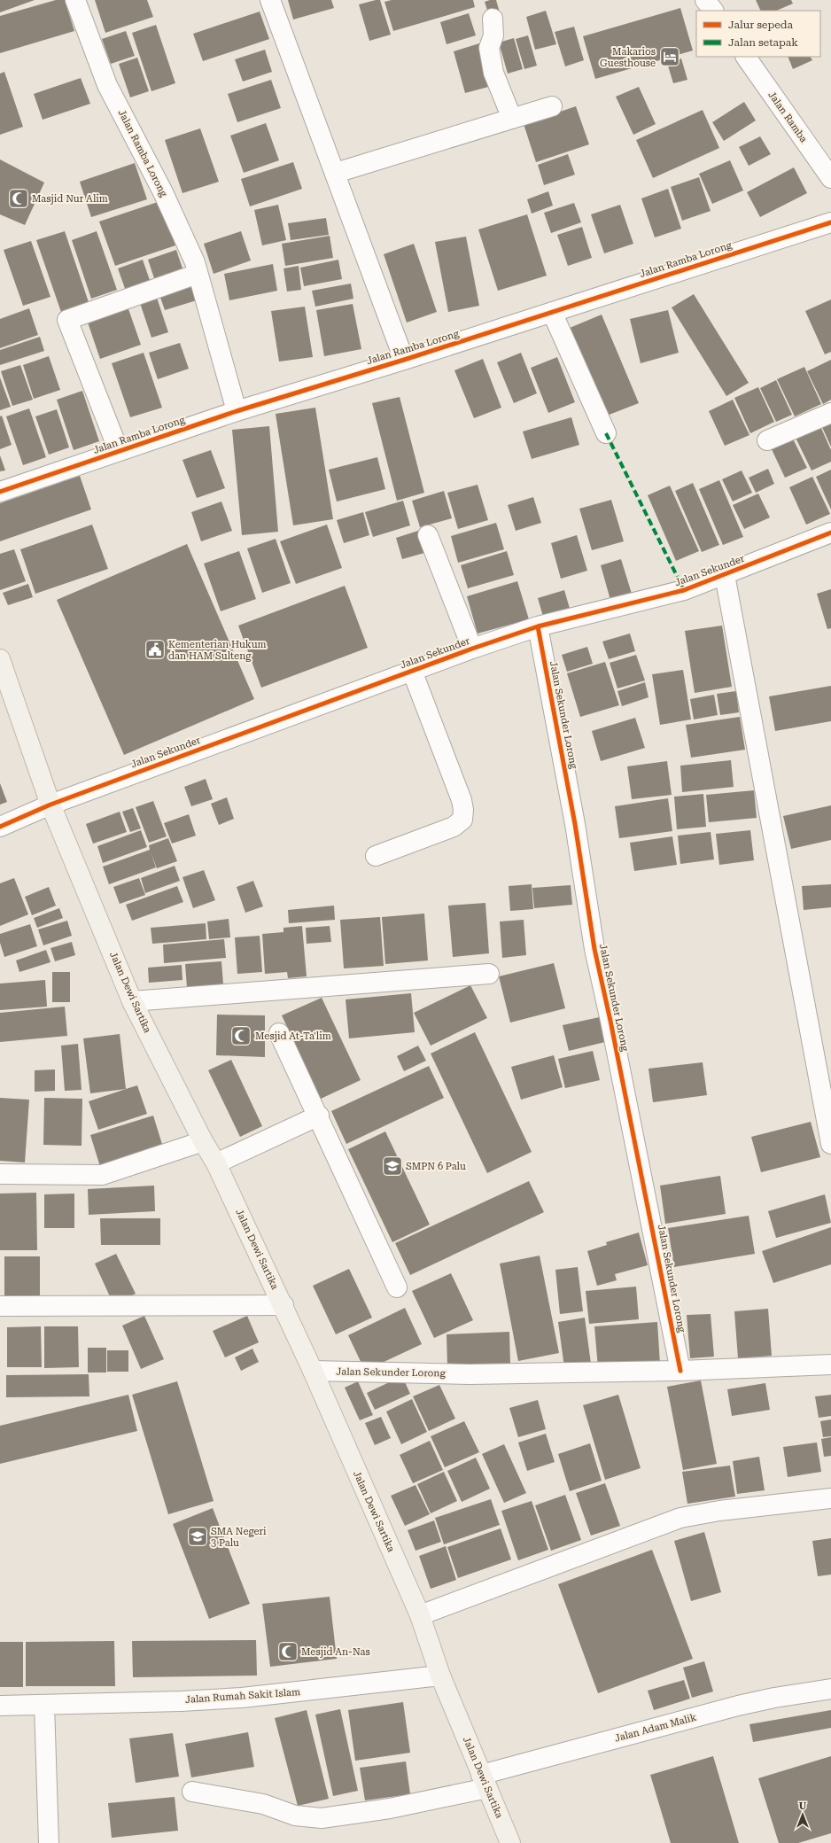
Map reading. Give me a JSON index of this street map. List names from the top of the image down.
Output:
{
  "streets": {
    "main road": ["Jalan Dewi Sartika"],
    "street": [
      "Jalan Ramba",
      "Jalan Ramba Lorong",
      "Jalan Sekunder",
      "Jalan Sekunder Lorong",
      "Jalan Rumah Sakit Islam",
      "Jalan Adam Malik"
    ]
  },
  "crossings": [
    ["Jalan Sekunder", "Jalan Sekunder Lorong"],
    ["Jalan Sekunder", "Jalan Dewi Sartika"],
    ["Jalan Sekunder Lorong", "Jalan Dewi Sartika"],
    ["Jalan Dewi Sartika", "Jalan Rumah Sakit Islam"],
    ["Jalan Dewi Sartika", "Jalan Adam Malik"]
  ],
  "places": {
    "hotel": ["Makarios Guesthouse"],
    "mosque": ["Masjid Nur Alim", "Mesjid At-Ta'lim", "Mesjid An-Nas"],
    "public building": ["Kementerian Hukum dan HAM Sulteng"],
    "school or university": ["SMPN 6 Palu", "SMA Negeri 3 Palu"]
  },
  "legend": ["Jalur sepeda", "Jalan setapak"],
  "north": "top"
}
